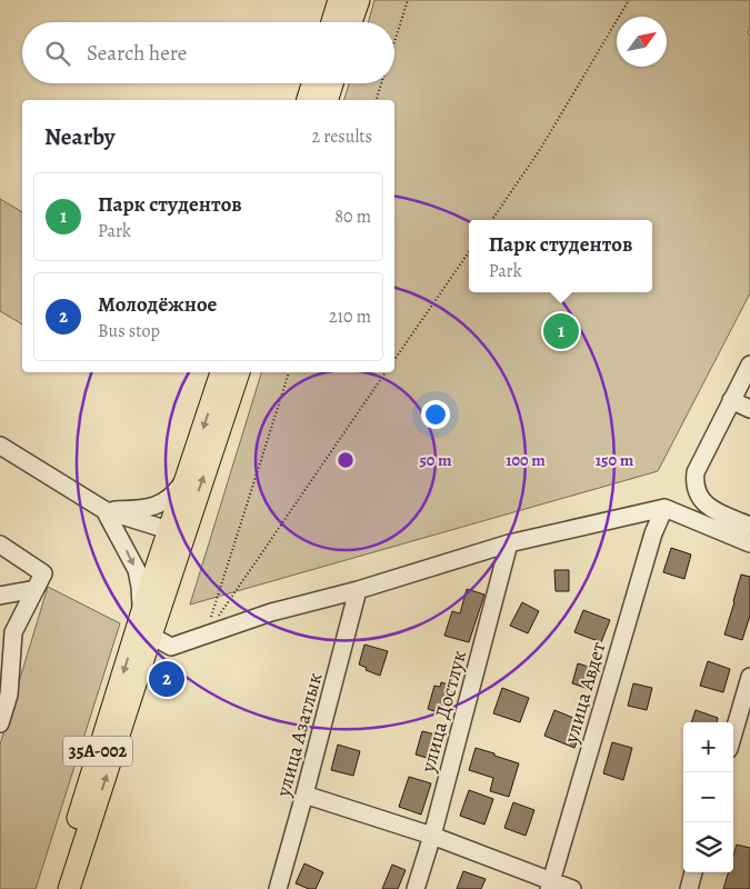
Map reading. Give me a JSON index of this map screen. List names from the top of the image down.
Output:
{
  "streets": {
    "main road": ["35А-002"],
    "street": ["улица Авдет", "улица Достлук", "улица Азатлык"]
  },
  "north": "top right",
  "page": {
    "search": "Search here",
    "heading": ["Nearby", "2 results"],
    "list": [
      {
        "mark": "1",
        "name": "Парк студентов",
        "note": "Park",
        "value": "80 m"
      },
      {
        "mark": "2",
        "name": "Молодёжное",
        "note": "Bus stop",
        "value": "210 m"
      }
    ],
    "popup": ["Парк студентов", "Park"],
    "pins": ["1", "2"],
    "map_buttons": ["+", "−"]
  },
  "rings": ["50 m", "100 m", "150 m"]
}
